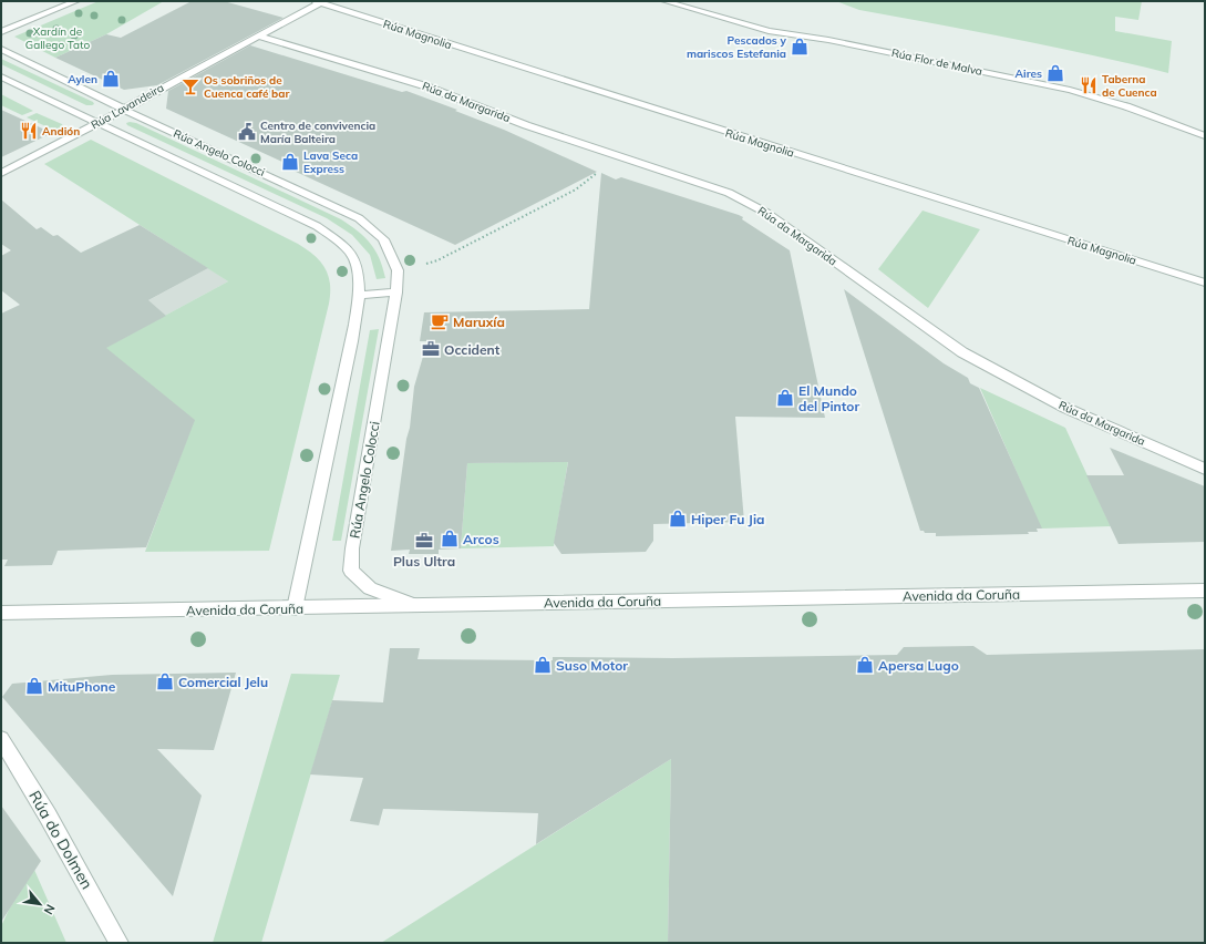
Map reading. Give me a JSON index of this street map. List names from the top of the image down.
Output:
{
  "streets": {
    "street": [
      "Rúa Magnolia",
      "Rúa Flor de Malva",
      "Rúa da Margarida",
      "Rúa Lavandeira",
      "Rúa Angelo Colocci",
      "Avenida da Coruña",
      "Rúa do Dolmen"
    ]
  },
  "crossings": [
    ["Rúa Magnolia", "Rúa Lavandeira"],
    ["Rúa da Margarida", "Rúa Lavandeira"],
    ["Rúa Lavandeira", "Rúa Angelo Colocci"],
    ["Rúa Angelo Colocci", "Avenida da Coruña"]
  ],
  "parks": ["Xardín de Gallego Tato"],
  "places": {
    "shop": [
      "Pescados y mariscos Estefania",
      "Aires",
      "Aylen",
      "Lava Seca Express",
      "El Mundo del Pintor",
      "Hiper Fu Jia",
      "Arcos",
      "Suso Motor",
      "Apersa Lugo",
      "Comercial Jelu",
      "MituPhone"
    ],
    "restaurant": ["Taberna de Cuenca", "Andión"],
    "bar": ["Os sobriños de Cuenca café bar"],
    "public building": ["Centro de convivencia María Balteira"],
    "cafe": ["Maruxía"],
    "office": ["Occident", "Plus Ultra"]
  },
  "north": "bottom right"
}
